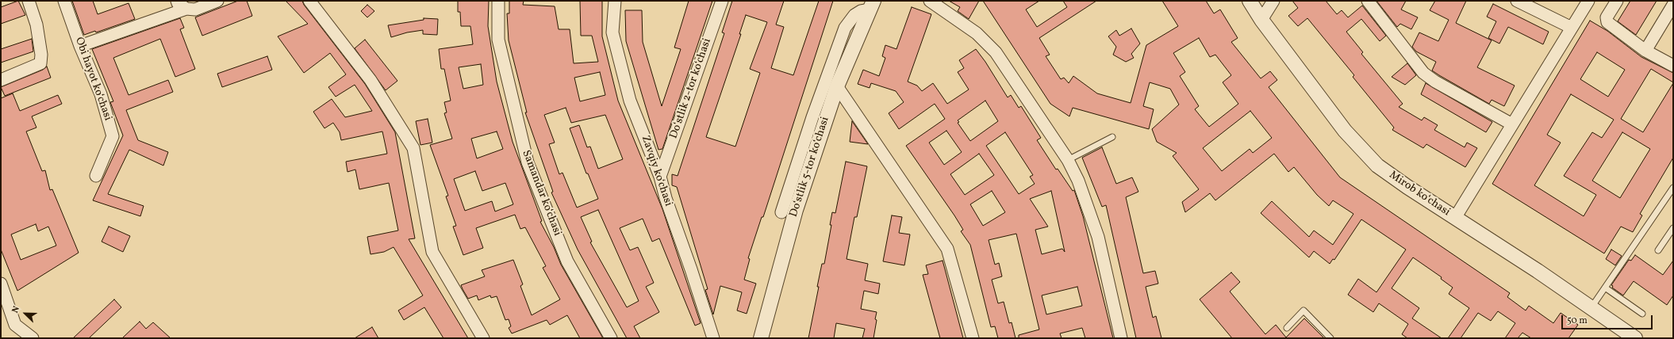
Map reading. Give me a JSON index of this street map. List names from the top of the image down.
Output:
{
  "streets": {
    "street": [
      "Obi hayot koʻchasi",
      "Doʻstlik 2-tor koʻchasi",
      "Doʻstlik 5-tor koʻchasi",
      "Zavqiy koʻchasi",
      "Samandar ko‘chasi",
      "Mirob koʻchasi"
    ]
  },
  "crossings": [
    ["Doʻstlik 2-tor koʻchasi", "Zavqiy koʻchasi"]
  ],
  "scale_bar": "50 m",
  "north": "top left"
}
